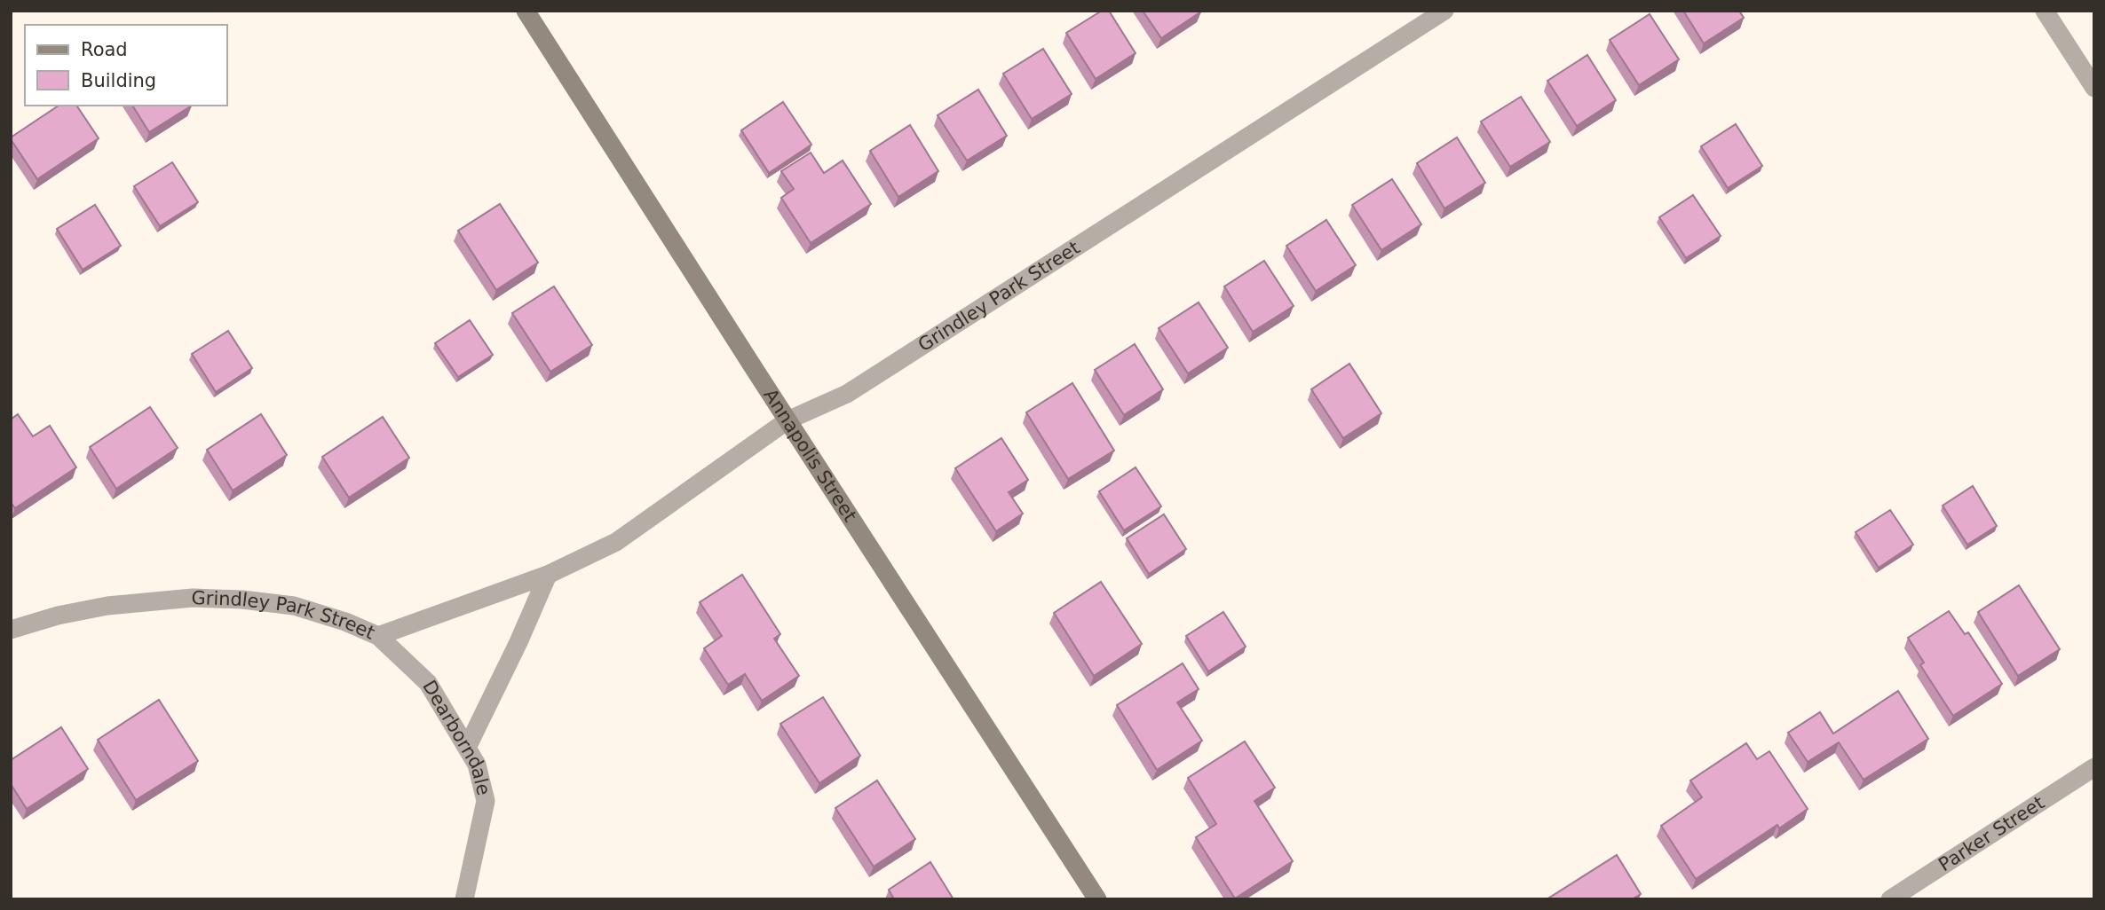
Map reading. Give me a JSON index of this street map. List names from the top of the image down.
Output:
{
  "streets": {
    "street": [
      "Grindley Park Street",
      "Annapolis Street",
      "Dearborndale",
      "Parker Street"
    ]
  },
  "crossings": [
    ["Grindley Park Street", "Annapolis Street"],
    ["Grindley Park Street", "Dearborndale"]
  ],
  "legend": ["Road", "Building"]
}
